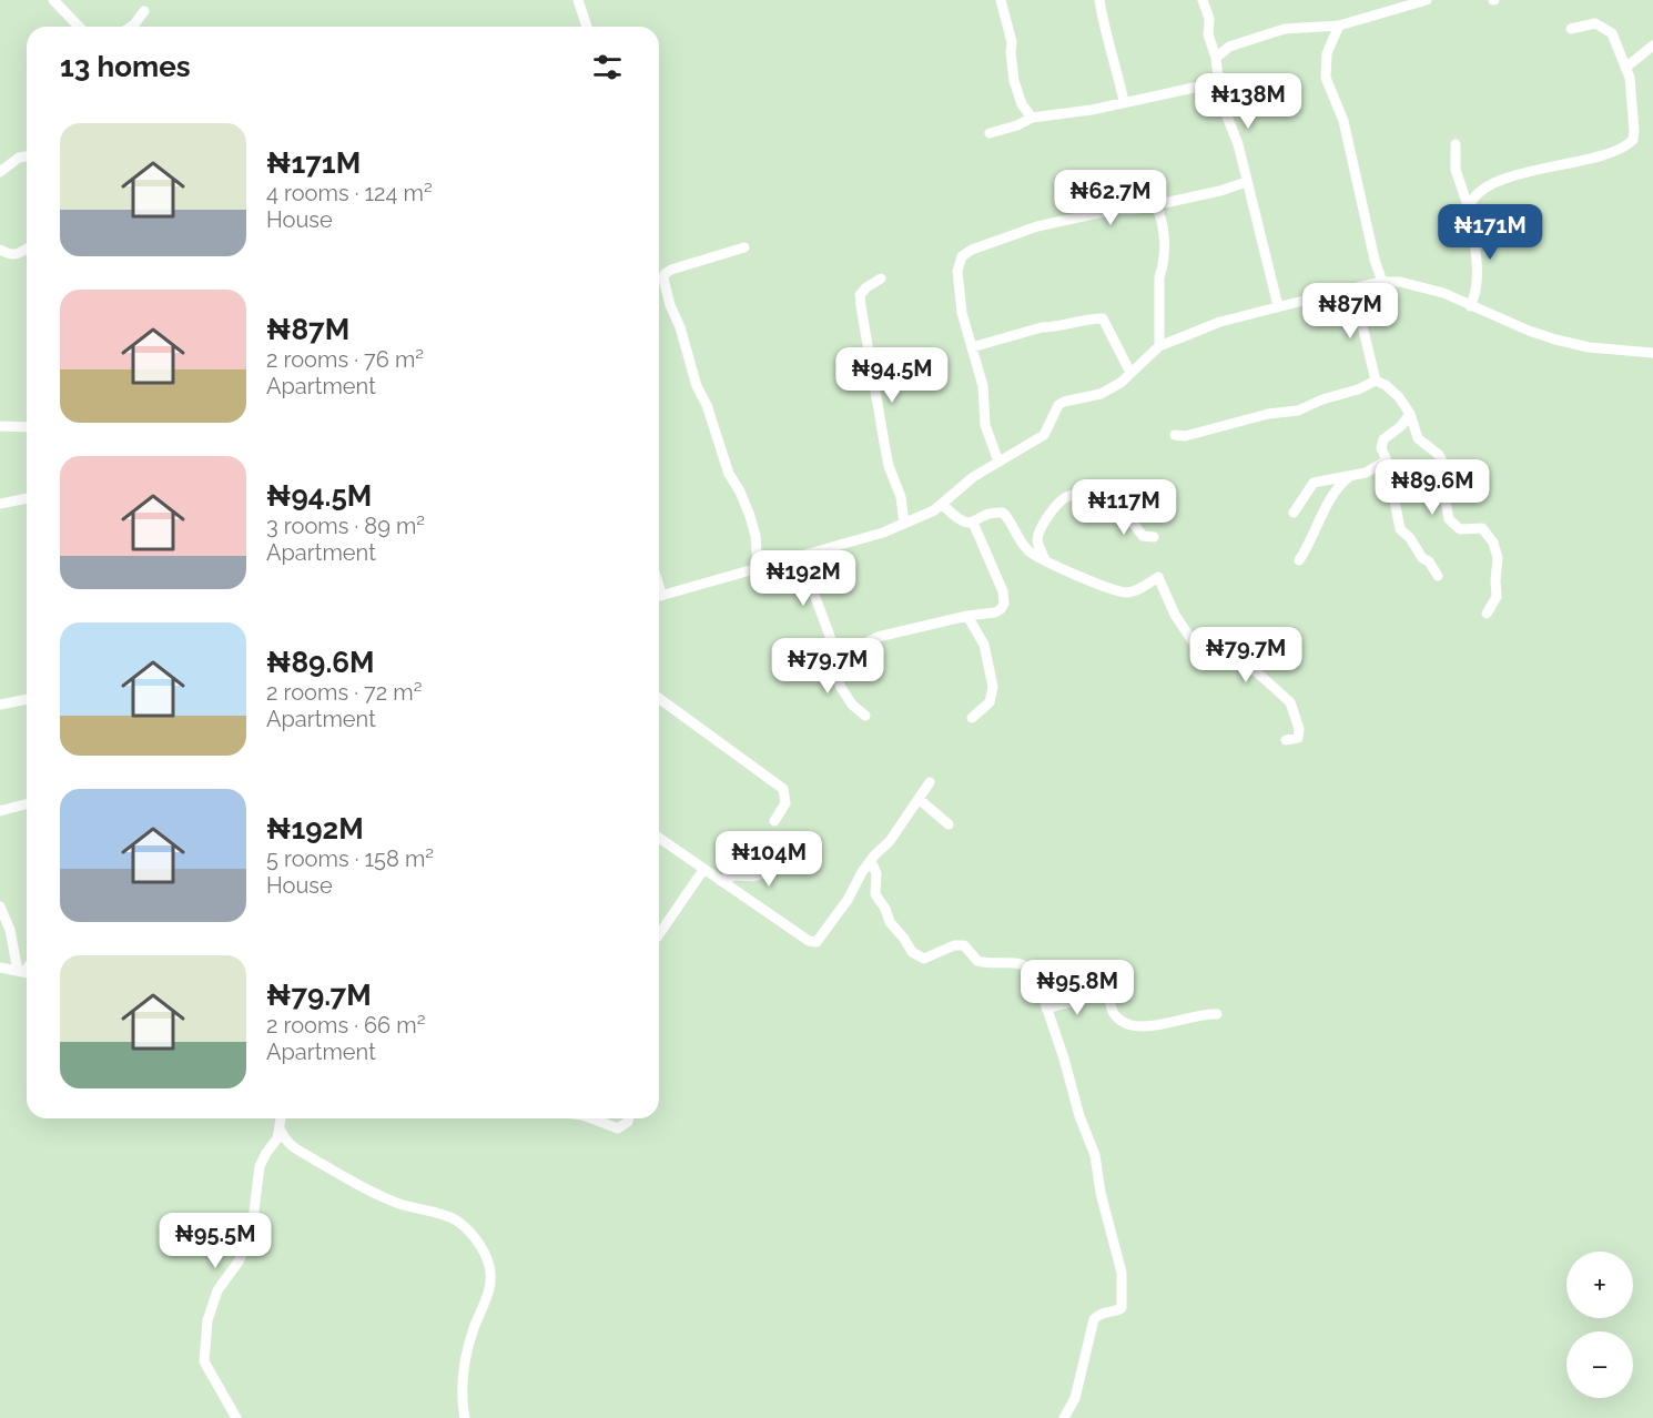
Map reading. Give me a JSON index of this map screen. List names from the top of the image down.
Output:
{
  "page": {
    "heading": "13 homes",
    "price": [
      "₦138M",
      "₦62.7M",
      "₦171M",
      "₦87M",
      "₦94.5M",
      "₦89.6M",
      "₦117M",
      "₦192M",
      "₦79.7M",
      "₦79.7M",
      "₦104M",
      "₦95.8M",
      "₦95.5M"
    ],
    "list": [
      {
        "name": "₦171M",
        "note": "4 rooms · 124 m² · House"
      },
      {
        "name": "₦87M",
        "note": "2 rooms · 76 m² · Apartment"
      },
      {
        "name": "₦94.5M",
        "note": "3 rooms · 89 m² · Apartment"
      },
      {
        "name": "₦89.6M",
        "note": "2 rooms · 72 m² · Apartment"
      },
      {
        "name": "₦192M",
        "note": "5 rooms · 158 m² · House"
      },
      {
        "name": "₦79.7M",
        "note": "2 rooms · 66 m² · Apartment"
      }
    ],
    "map_buttons": ["+", "−"]
  }
}
